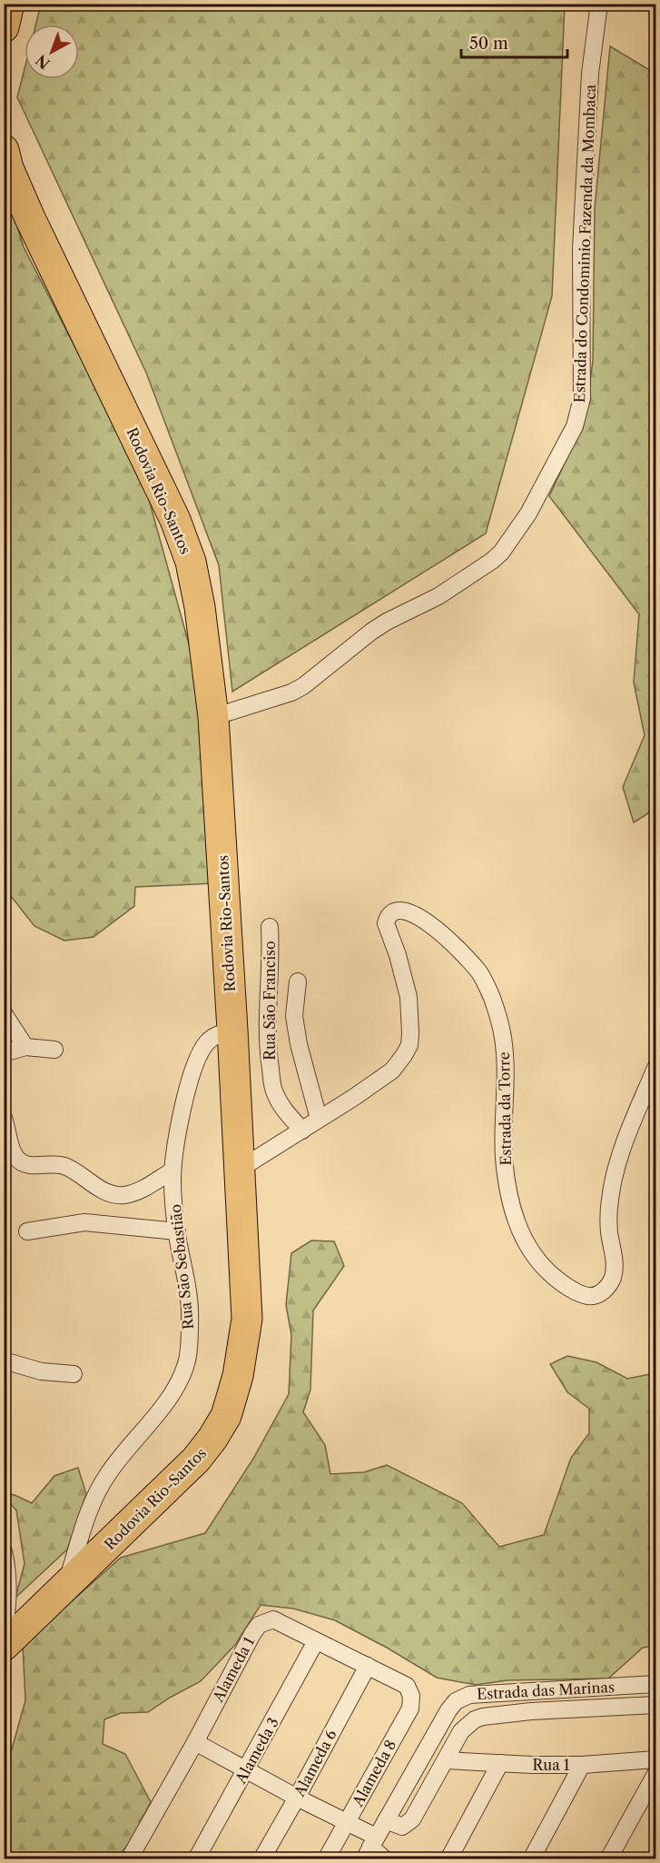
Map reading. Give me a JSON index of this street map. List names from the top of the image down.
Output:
{
  "streets": {
    "highway": ["Rodovia Rio-Santos"],
    "street": [
      "Estrada do Condominio Fazenda da Mombaca",
      "Rua São Franciso",
      "Estrada da Torre",
      "Rua São Sebastião",
      "Alameda 1",
      "Estrada das Marinas",
      "Alameda 3",
      "Alameda 6",
      "Rua 1",
      "Alameda 8"
    ]
  },
  "crossings": [
    ["Estrada do Condominio Fazenda da Mombaca", "Rodovia Rio-Santos"],
    ["Rodovia Rio-Santos", "Estrada da Torre"],
    ["Rodovia Rio-Santos", "Rua São Sebastião"],
    ["Rua São Franciso", "Estrada da Torre"],
    ["Alameda 1", "Alameda 3"],
    ["Alameda 1", "Alameda 6"],
    ["Alameda 1", "Alameda 8"]
  ],
  "scale_bar": "50 m",
  "north": "bottom left"
}
